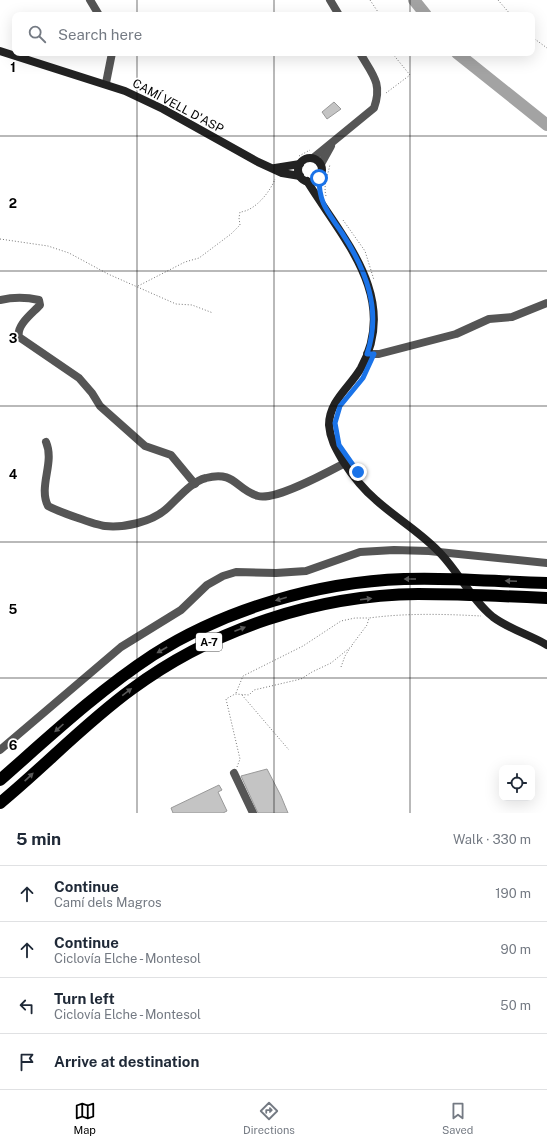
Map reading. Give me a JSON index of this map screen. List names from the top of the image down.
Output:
{
  "streets": {
    "highway": ["A-7"],
    "street": ["CAMÍ VELL D'ASP"]
  },
  "page": {
    "search": "Search here",
    "heading": ["5 min", "Walk · 330 m"],
    "list": [
      ["Continue", "Camí dels Magros", "190 m"],
      ["Continue", "Ciclovía Elche - Montesol", "90 m"],
      ["Turn left", "Ciclovía Elche - Montesol", "50 m"],
      "Arrive at destination"
    ],
    "nav": ["Map", "Directions", "Saved"]
  },
  "grid": {
    "rows": [
      "1",
      "2",
      "3",
      "4",
      "5",
      "6"
    ]
  }
}
